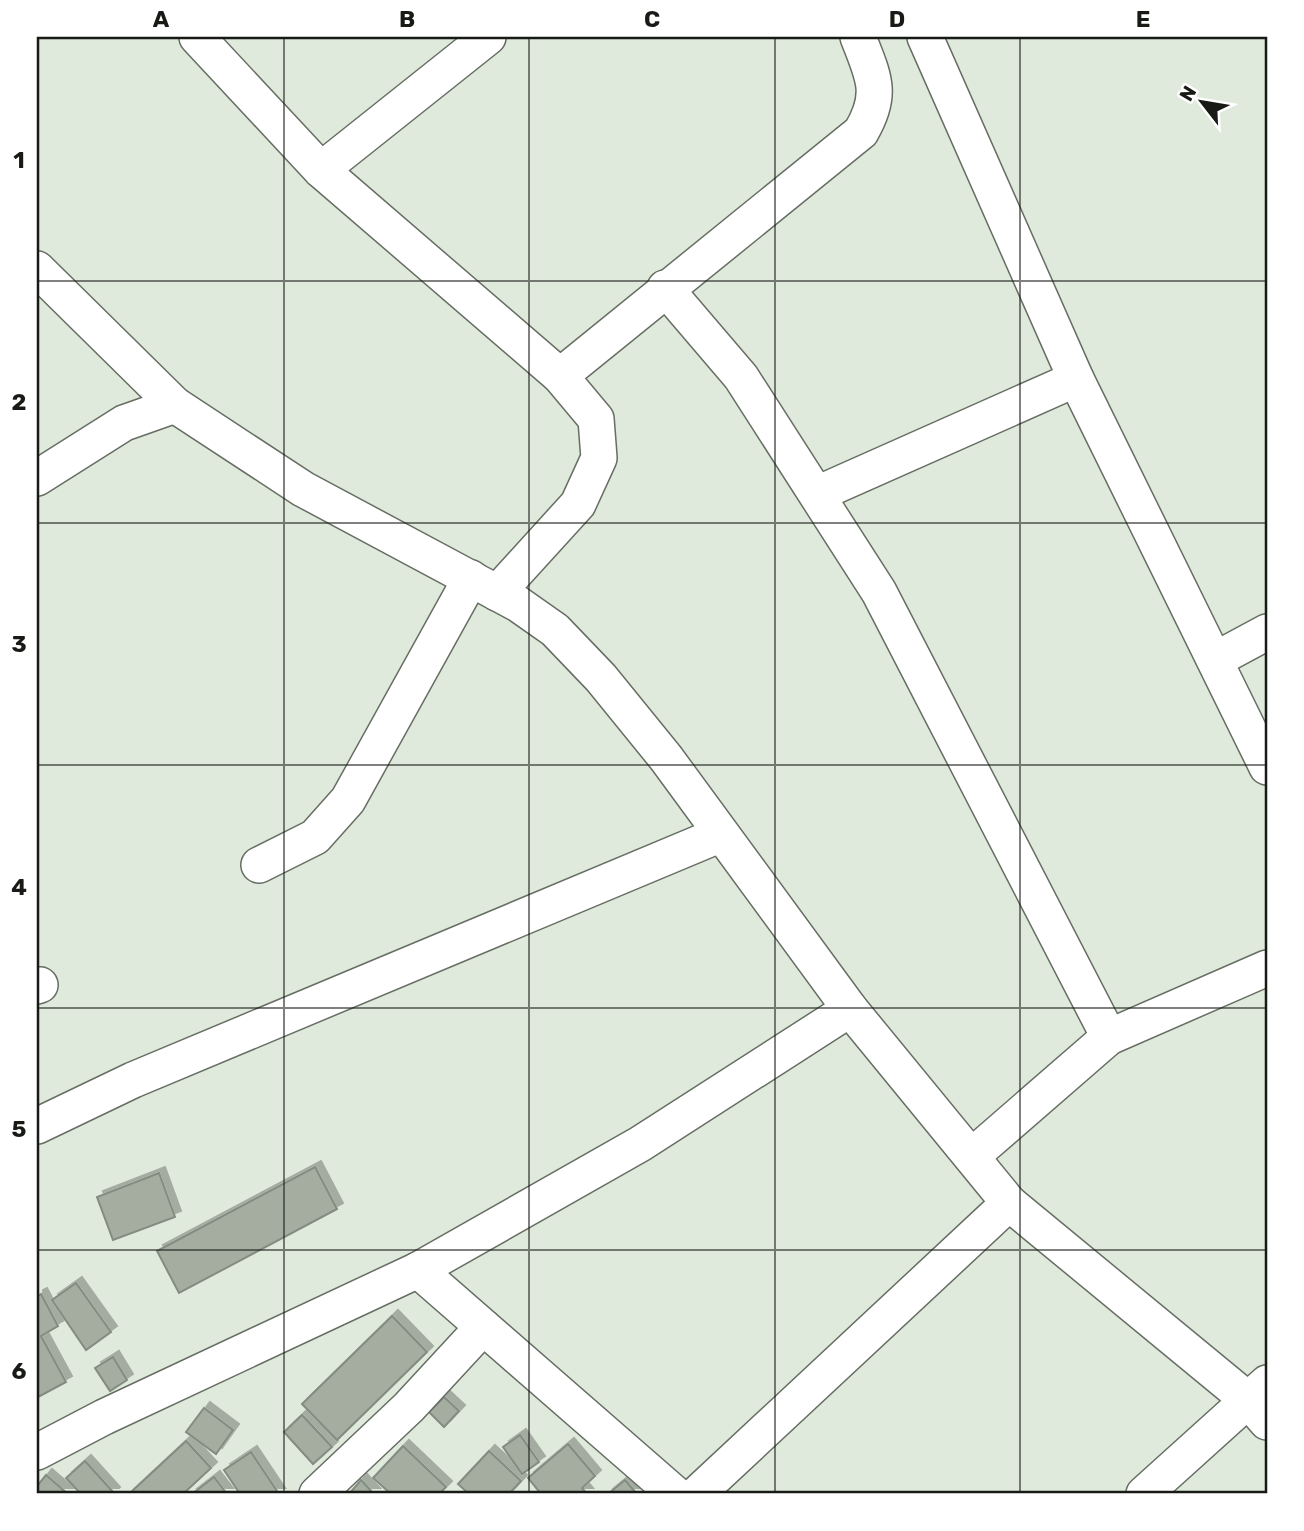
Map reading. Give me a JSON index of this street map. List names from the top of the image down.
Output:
{
  "north": "top left",
  "grid": {
    "columns": [
      "A",
      "B",
      "C",
      "D",
      "E"
    ],
    "rows": [
      "1",
      "2",
      "3",
      "4",
      "5",
      "6"
    ]
  }
}
